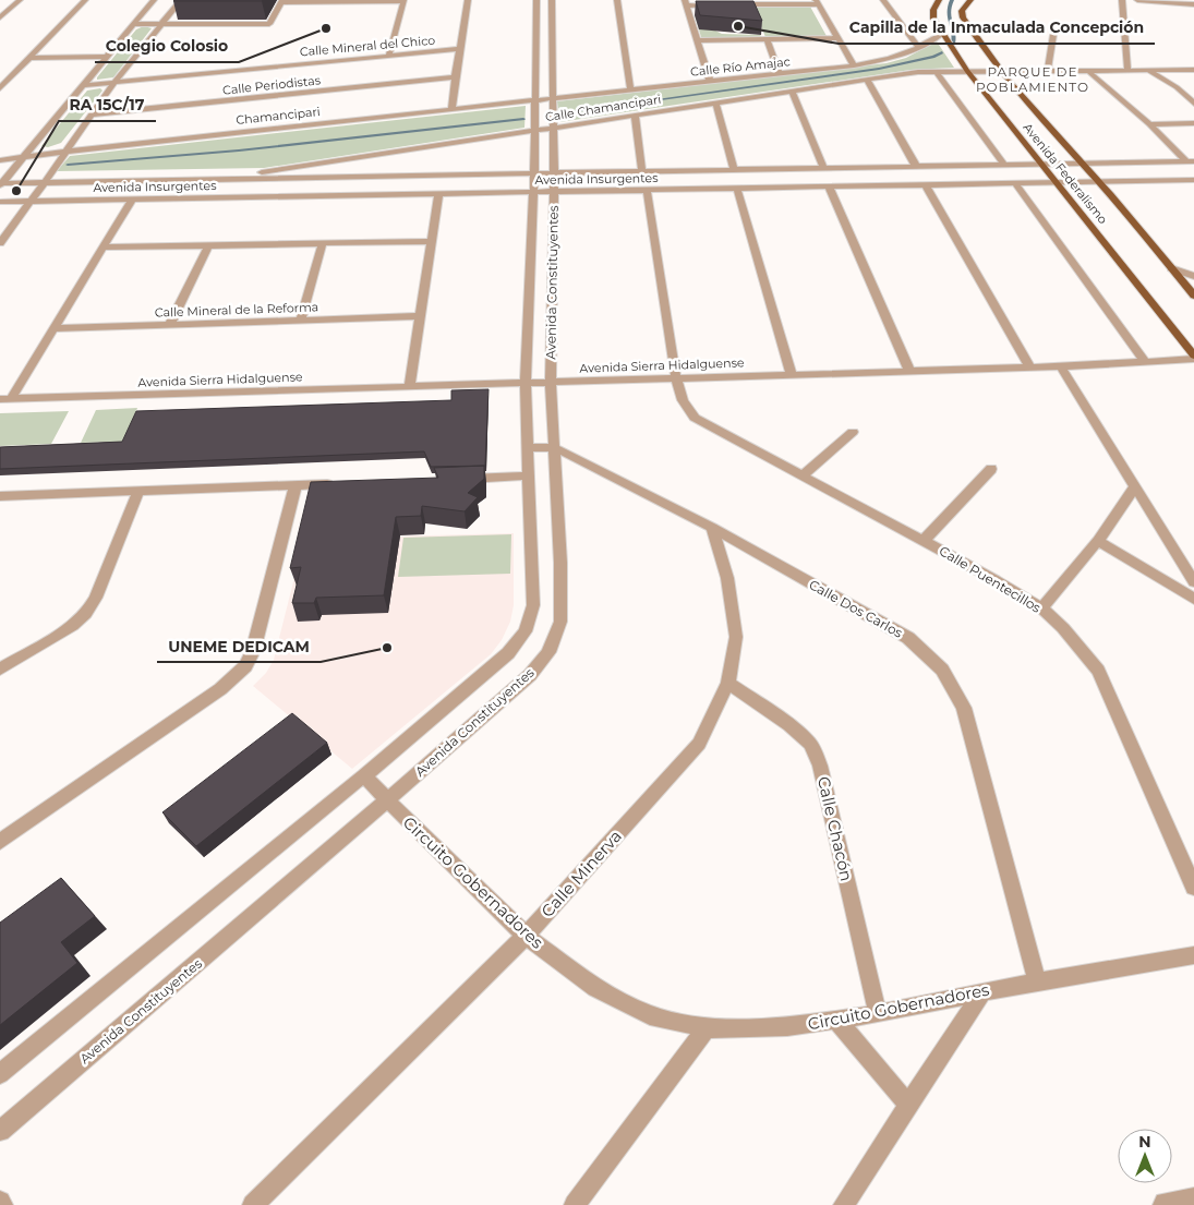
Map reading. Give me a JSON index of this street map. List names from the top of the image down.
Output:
{
  "streets": {
    "main road": ["Avenida Federalismo"],
    "street": [
      "Calle Mineral del Chico",
      "Calle Río Amajac",
      "Calle Periodistas",
      "Calle Chamancipari",
      "Chamancipari",
      "Avenida Insurgentes",
      "Avenida Constituyentes",
      "Calle Mineral de la Reforma",
      "Avenida Sierra Hidalguense",
      "Calle Puentecillos",
      "Calle Dos Carlos",
      "Calle Chacón",
      "Calle Minerva",
      "Circuito Gobernadores"
    ]
  },
  "crossings": [
    ["Calle Río Amajac", "Chamancipari"],
    ["Calle Río Amajac", "Avenida Federalismo"],
    ["Calle Río Amajac", "Avenida Constituyentes"],
    ["Calle Chamancipari", "Avenida Federalismo"],
    ["Calle Chamancipari", "Avenida Insurgentes"],
    ["Calle Chamancipari", "Avenida Constituyentes"],
    ["Chamancipari", "Avenida Constituyentes"],
    ["Avenida Federalismo", "Avenida Insurgentes"],
    ["Avenida Federalismo", "Avenida Sierra Hidalguense"],
    ["Avenida Insurgentes", "Avenida Constituyentes"],
    ["Avenida Insurgentes", "Calle Puentecillos"],
    ["Avenida Constituyentes", "Avenida Sierra Hidalguense"],
    ["Avenida Constituyentes", "Calle Dos Carlos"],
    ["Avenida Constituyentes", "Circuito Gobernadores"],
    ["Avenida Sierra Hidalguense", "Calle Puentecillos"],
    ["Calle Dos Carlos", "Calle Minerva"],
    ["Calle Dos Carlos", "Circuito Gobernadores"],
    ["Calle Chacón", "Calle Minerva"],
    ["Calle Chacón", "Circuito Gobernadores"],
    ["Calle Minerva", "Circuito Gobernadores"]
  ],
  "districts": ["PARQUE DE POBLAMIENTO"],
  "places": [
    "Capilla de la Inmaculada Concepción",
    "Colegio Colosio",
    "RA 15C/17",
    "UNEME DEDICAM"
  ],
  "north": "top"
}
